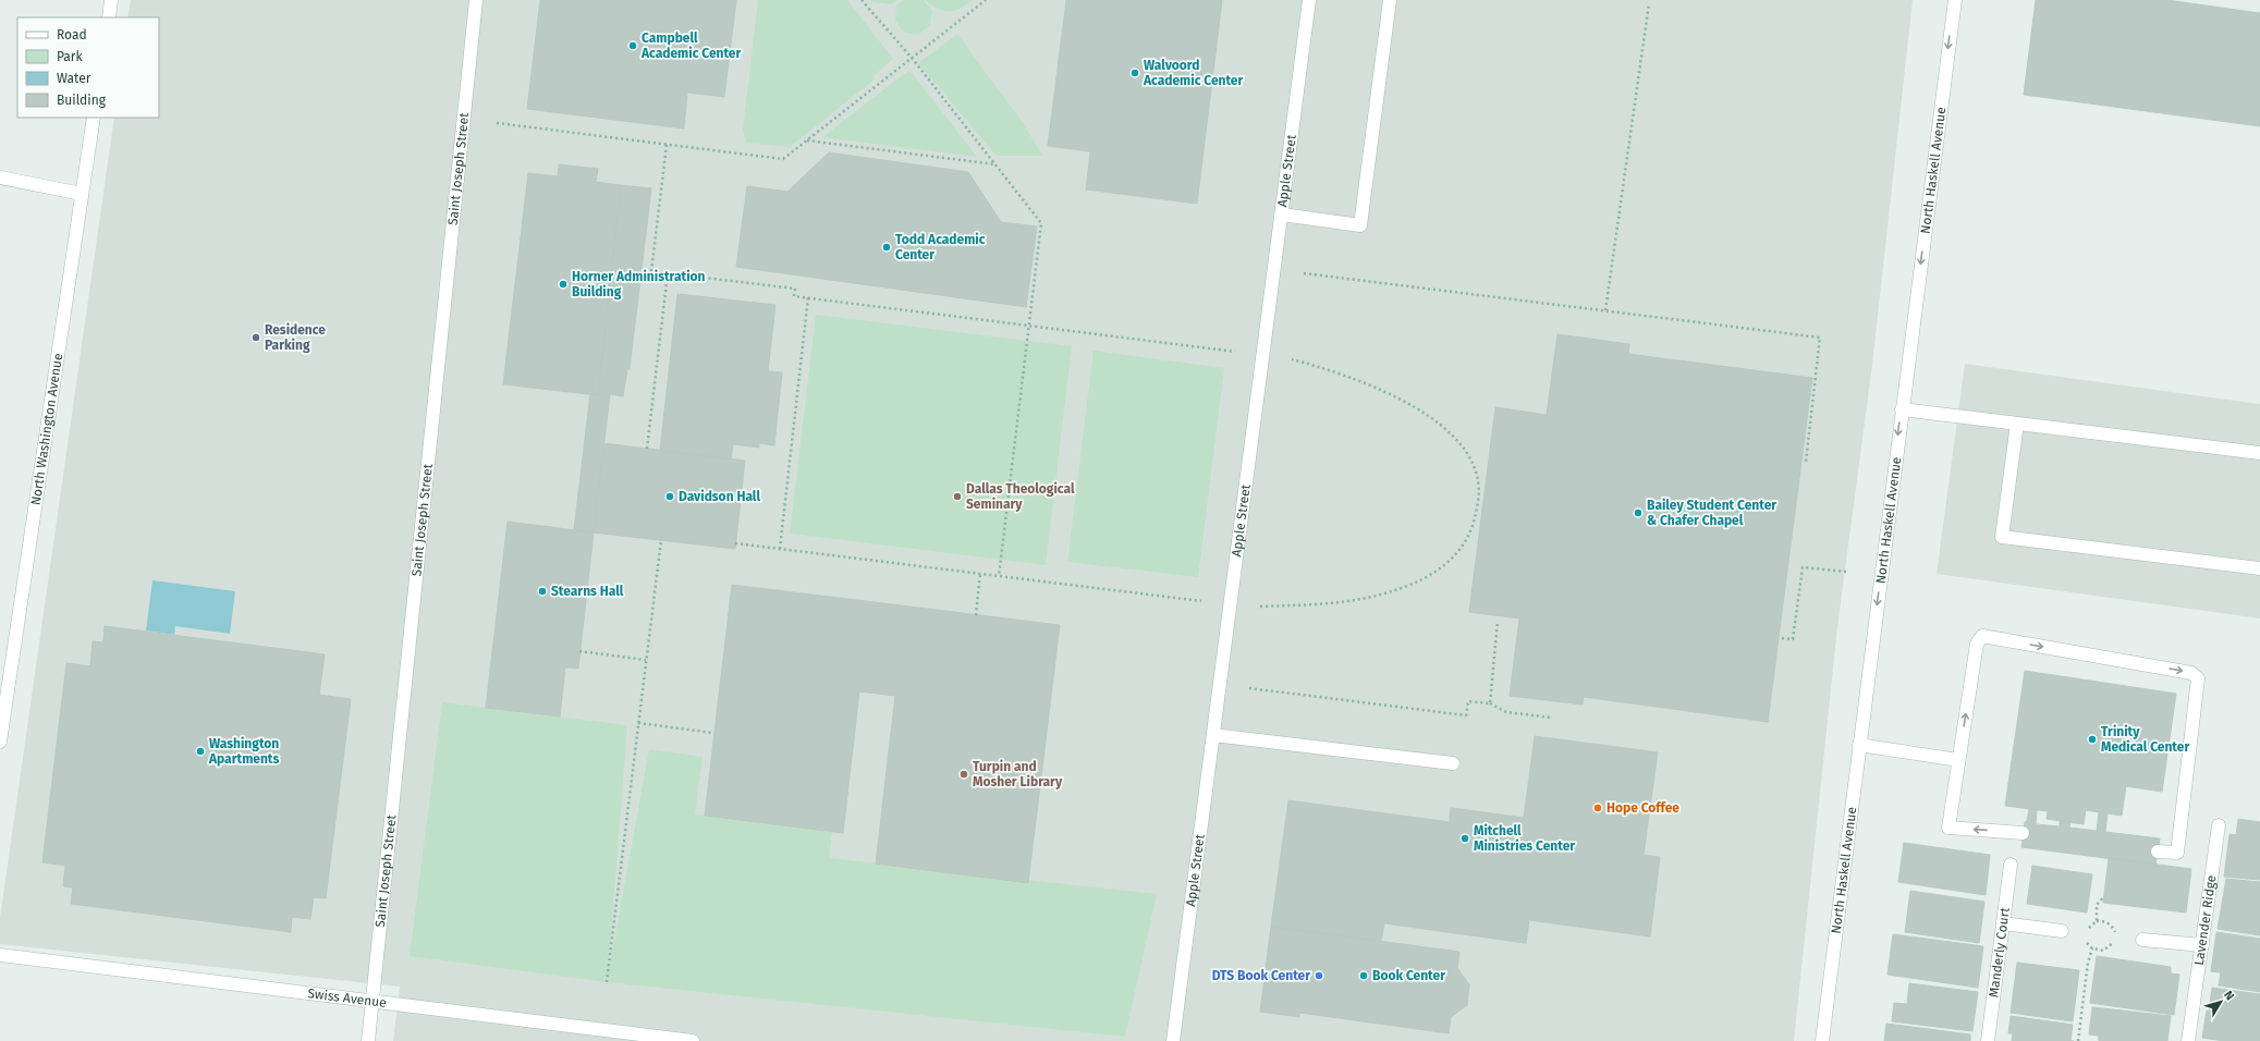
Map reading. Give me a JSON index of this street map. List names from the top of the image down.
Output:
{
  "streets": {
    "street": [
      "Saint Joseph Street",
      "Apple Street",
      "North Haskell Avenue",
      "North Washington Avenue",
      "Lavender Ridge",
      "Manderly Court",
      "Swiss Avenue"
    ]
  },
  "crossings": [
    ["Saint Joseph Street", "Swiss Avenue"]
  ],
  "one_way": ["North Haskell Avenue"],
  "places": [
    "Campbell Academic Center",
    "Walvoord Academic Center",
    "Todd Academic Center",
    "Horner Administration Building",
    "Residence Parking",
    "Davidson Hall",
    "Dallas Theological Seminary",
    "Bailey Student Center & Chafer Chapel",
    "Stearns Hall",
    "Trinity Medical Center",
    "Washington Apartments",
    "Turpin and Mosher Library",
    "Hope Coffee",
    "Mitchell Ministries Center",
    "DTS Book Center",
    "Book Center"
  ],
  "legend": [
    "Road",
    "Park",
    "Water",
    "Building"
  ],
  "north": "top right"
}
